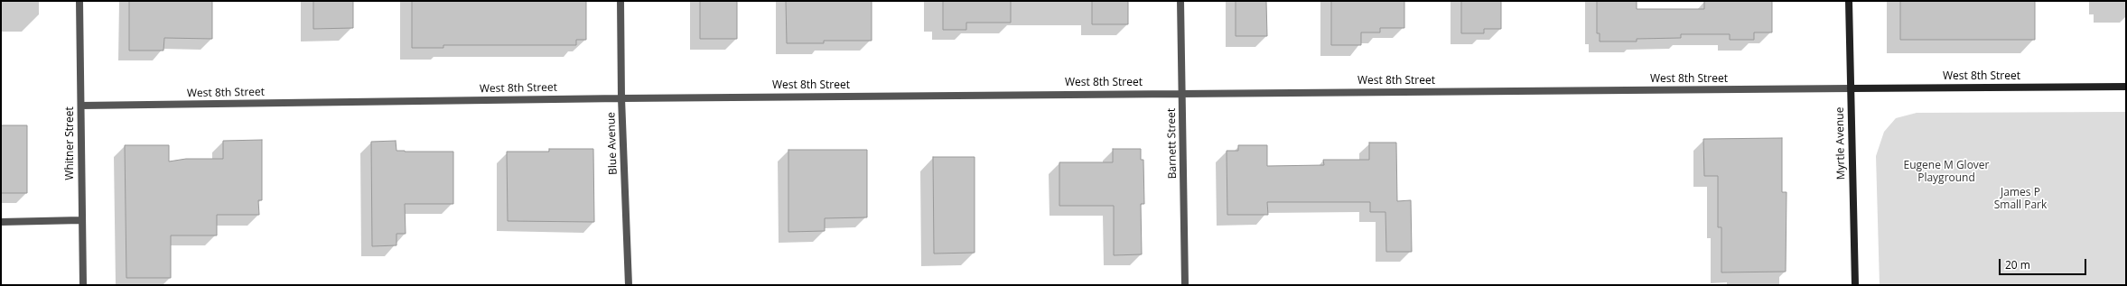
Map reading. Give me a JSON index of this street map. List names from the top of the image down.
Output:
{
  "streets": {
    "main road": ["West 8th Street", "Myrtle Avenue"],
    "street": ["Whitner Street", "Blue Avenue", "Barnett Street"]
  },
  "crossings": [
    ["West 8th Street", "Whitner Street"],
    ["West 8th Street", "Blue Avenue"],
    ["West 8th Street", "Barnett Street"],
    ["West 8th Street", "Myrtle Avenue"]
  ],
  "parks": ["Eugene M Glover Playground", "James P Small Park"],
  "scale_bar": "20 m"
}
